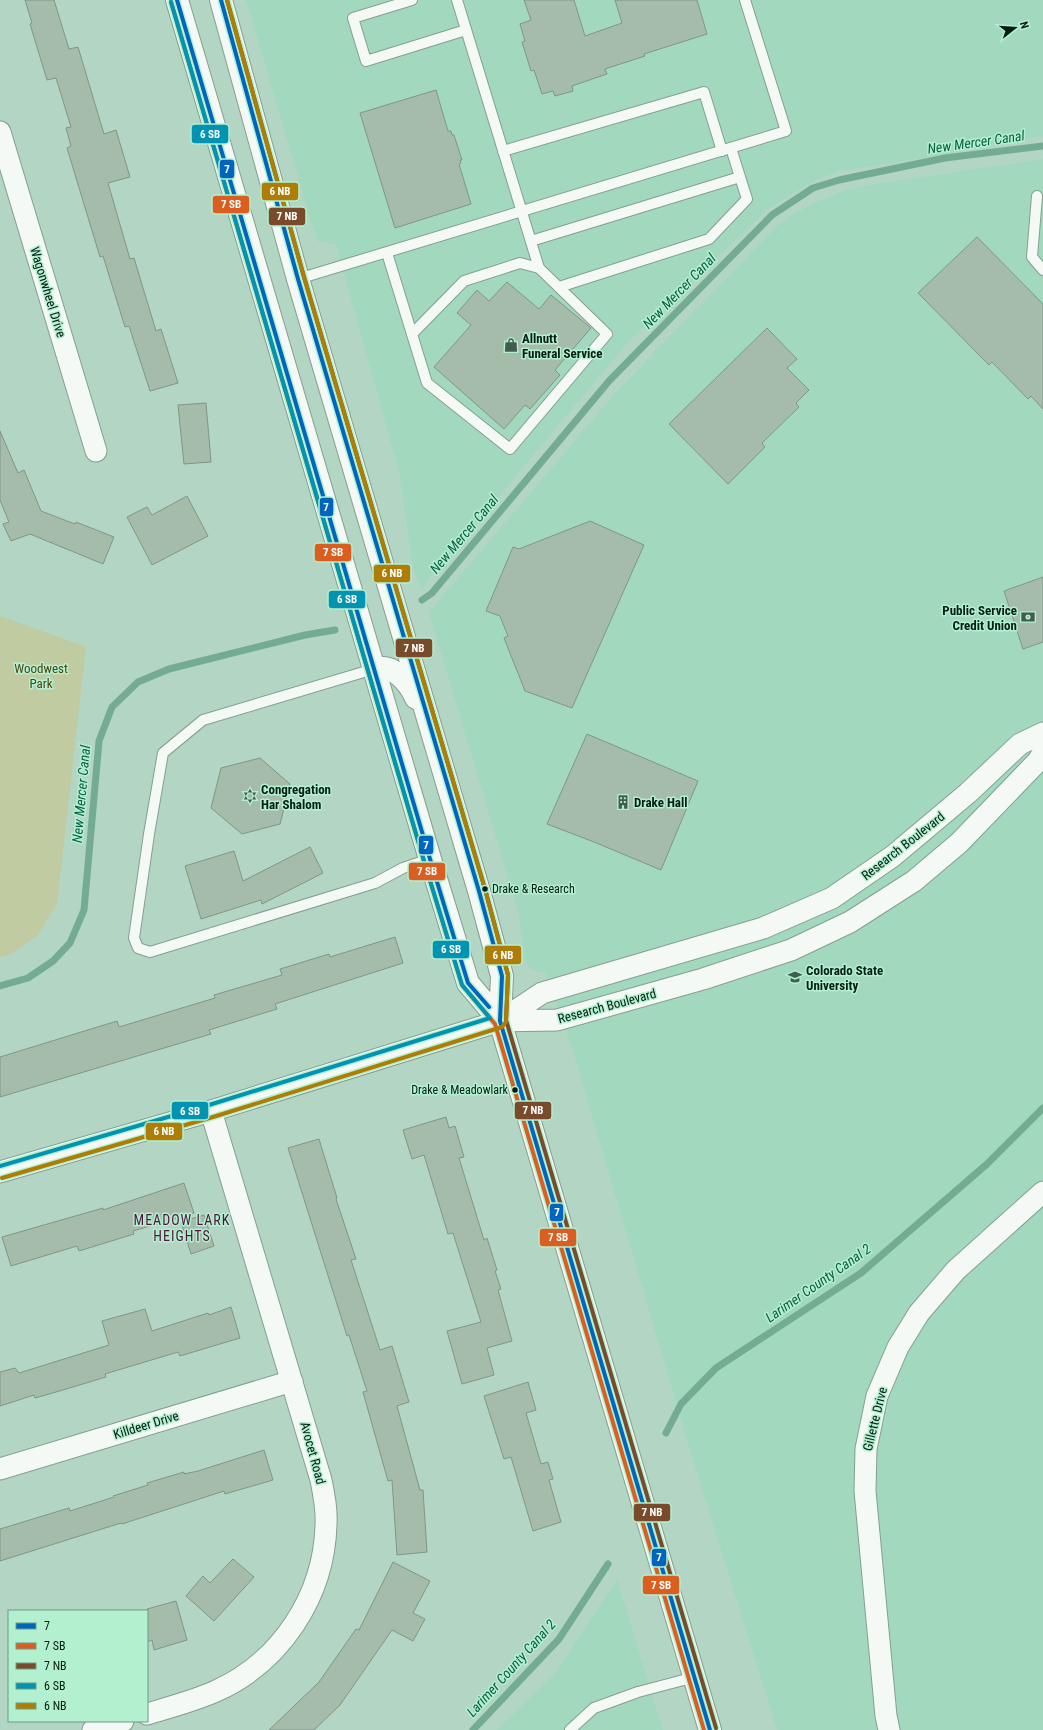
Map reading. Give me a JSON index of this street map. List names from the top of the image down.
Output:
{
  "streets": {
    "street": [
      "Wagonwheel Drive",
      "Research Boulevard",
      "Gillette Drive",
      "Killdeer Drive",
      "Avocet Road"
    ]
  },
  "crossings": [
    ["Killdeer Drive", "Avocet Road"]
  ],
  "districts": ["MEADOW LARK HEIGHTS"],
  "water": ["New Mercer Canal", "Larimer County Canal 2"],
  "parks": ["Woodwest Park"],
  "places": {
    "shop": ["Allnutt Funeral Service"],
    "bank": ["Public Service Credit Union"],
    "synagogue": ["Congregation Har Shalom"],
    "building": ["Drake Hall"],
    "other": ["Drake & Research", "Drake & Meadowlark"],
    "school or university": ["Colorado State University"]
  },
  "lines": ["transit line 7"],
  "legend": [
    "7",
    "7 SB",
    "7 NB",
    "6 SB",
    "6 NB"
  ],
  "north": "right"
}
